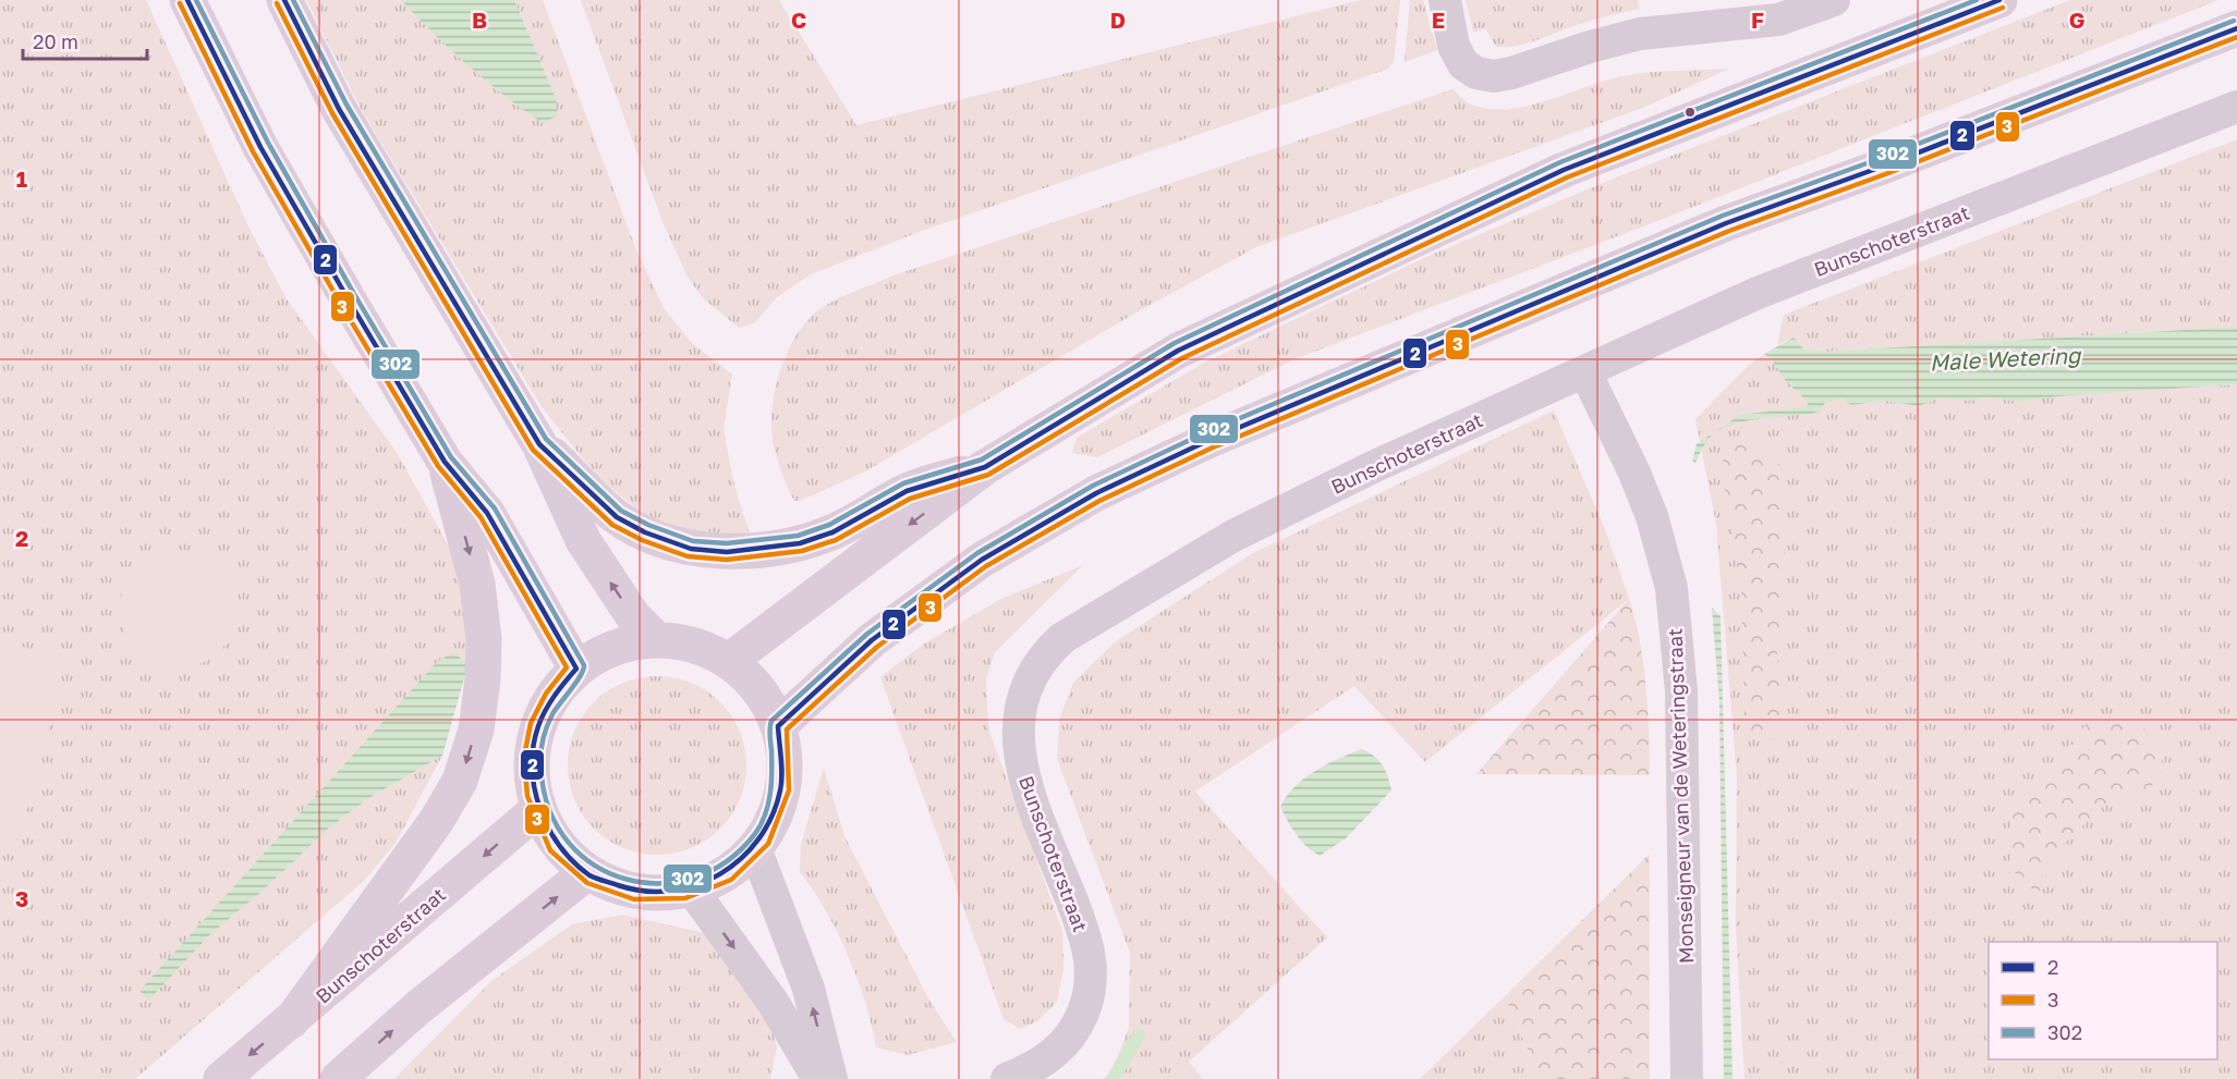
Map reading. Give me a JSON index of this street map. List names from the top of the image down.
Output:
{
  "streets": {
    "main road": ["Bunschoterstraat"],
    "street": ["Monseigneur van de Weteringstraat"]
  },
  "crossings": [
    ["Bunschoterstraat", "Monseigneur van de Weteringstraat"]
  ],
  "water": ["Male Wetering"],
  "lines": ["transit line 2", "transit line 302", "transit line 3"],
  "legend": ["2", "3", "302"],
  "scale_bar": "20 m",
  "grid": {
    "columns": [
      "B",
      "C",
      "D",
      "E",
      "F",
      "G"
    ],
    "rows": ["1", "2", "3"]
  }
}
